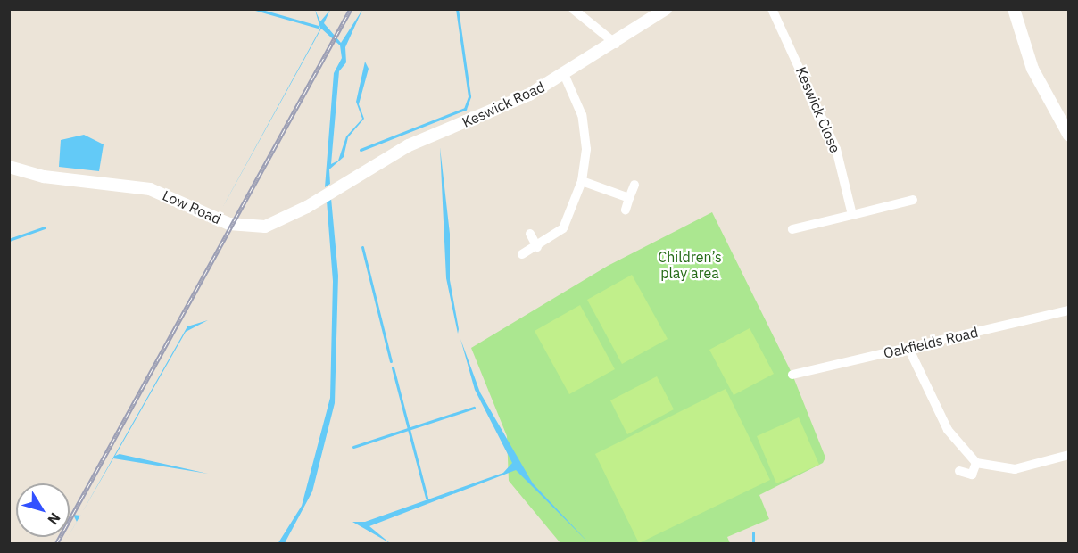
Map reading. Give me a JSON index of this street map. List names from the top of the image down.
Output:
{
  "streets": {
    "street": [
      "Keswick Road",
      "Keswick Close",
      "Low Road",
      "Oakfields Road"
    ]
  },
  "crossings": [
    ["Keswick Road", "Low Road"]
  ],
  "parks": ["Children’s play area"],
  "north": "bottom right"
}
